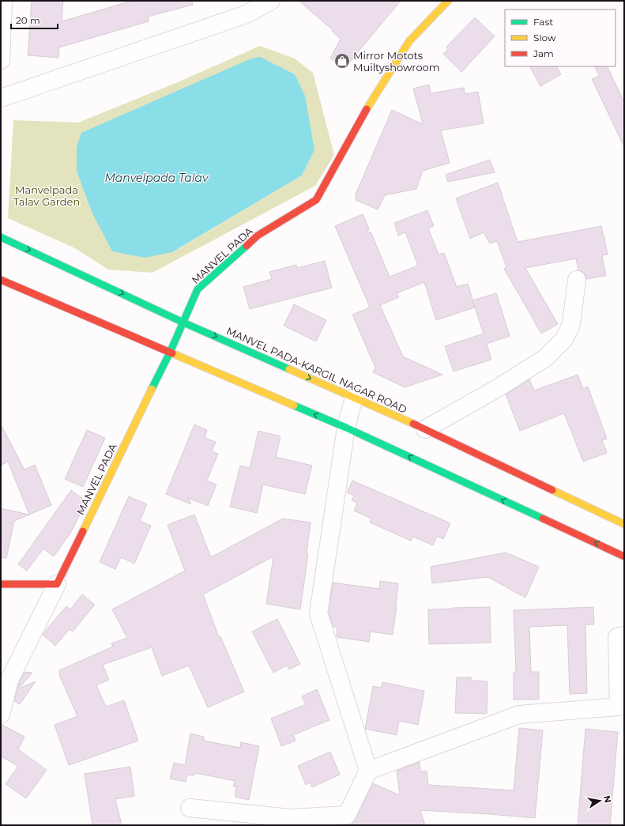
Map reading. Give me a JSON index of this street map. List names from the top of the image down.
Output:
{
  "streets": {
    "street": ["MANVEL PADA", "MANVEL PADA-KARGIL NAGAR ROAD"]
  },
  "crossings": [
    ["MANVEL PADA", "MANVEL PADA-KARGIL NAGAR ROAD"]
  ],
  "water": ["Manvelpada Talav"],
  "parks": ["Manvelpada Talav Garden"],
  "places": {
    "shop": ["Mirror Motots Muiltyshowroom"]
  },
  "legend": ["Fast", "Slow", "Jam"],
  "scale_bar": "20 m",
  "north": "right"
}
